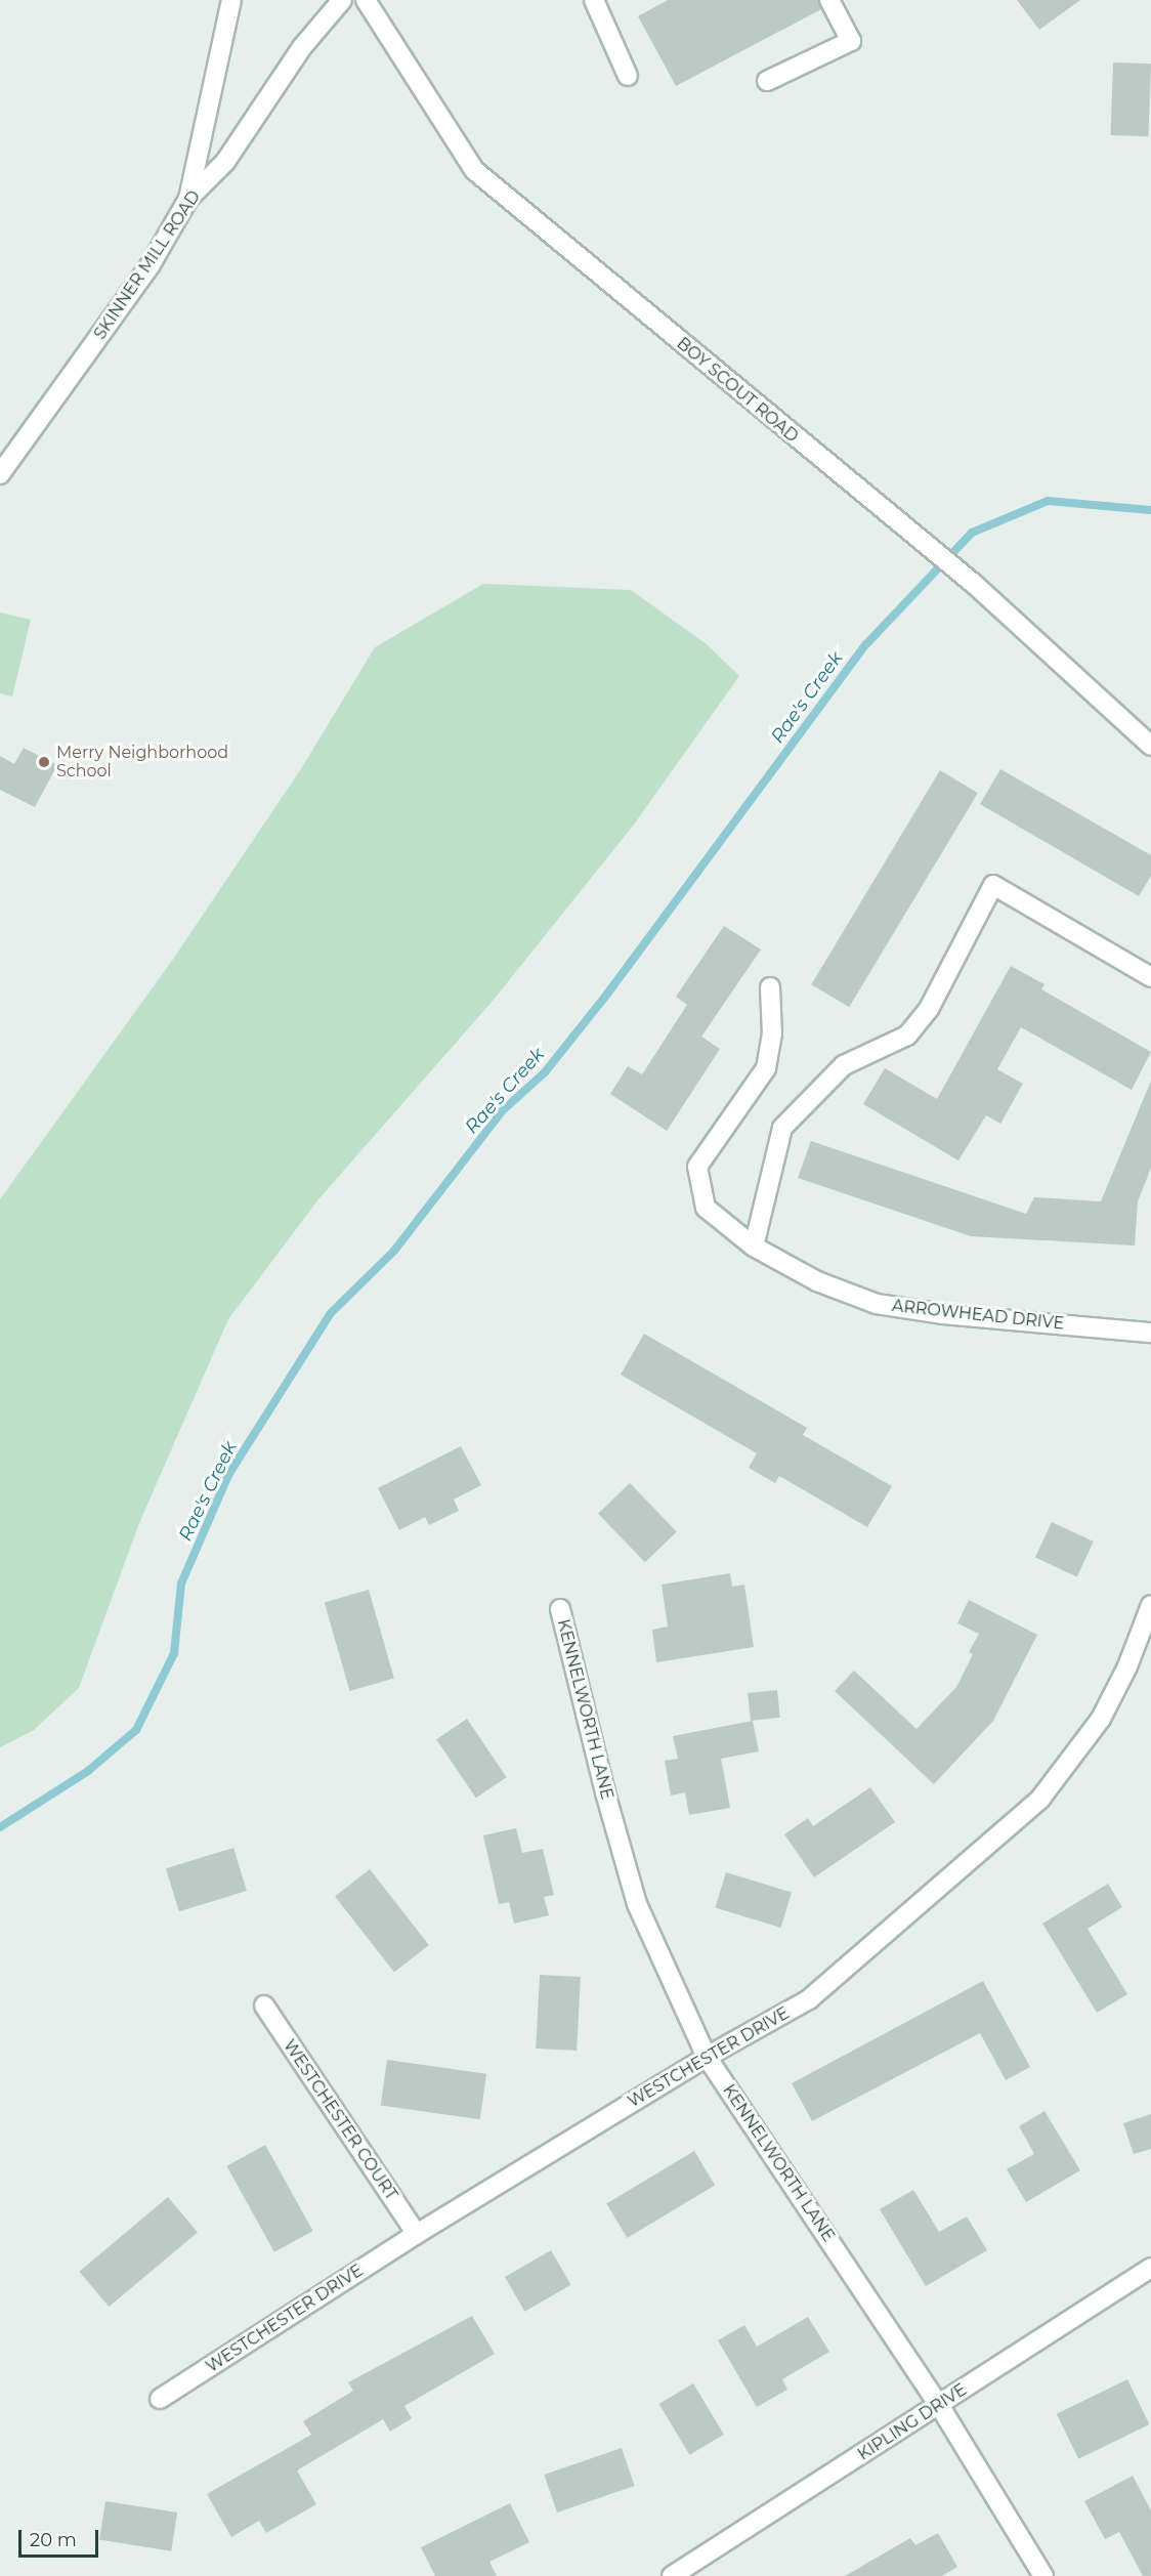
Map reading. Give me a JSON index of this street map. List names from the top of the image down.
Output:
{
  "streets": {
    "street": [
      "SKINNER MILL ROAD",
      "BOY SCOUT ROAD",
      "ARROWHEAD DRIVE",
      "KENNELWORTH LANE",
      "WESTCHESTER DRIVE",
      "WESTCHESTER COURT",
      "KIPLING DRIVE"
    ]
  },
  "crossings": [
    ["KENNELWORTH LANE", "WESTCHESTER DRIVE"],
    ["KENNELWORTH LANE", "KIPLING DRIVE"],
    ["WESTCHESTER DRIVE", "WESTCHESTER COURT"]
  ],
  "water": ["Rae's Creek"],
  "places": ["Merry Neighborhood School"],
  "scale_bar": "20 m"
}
